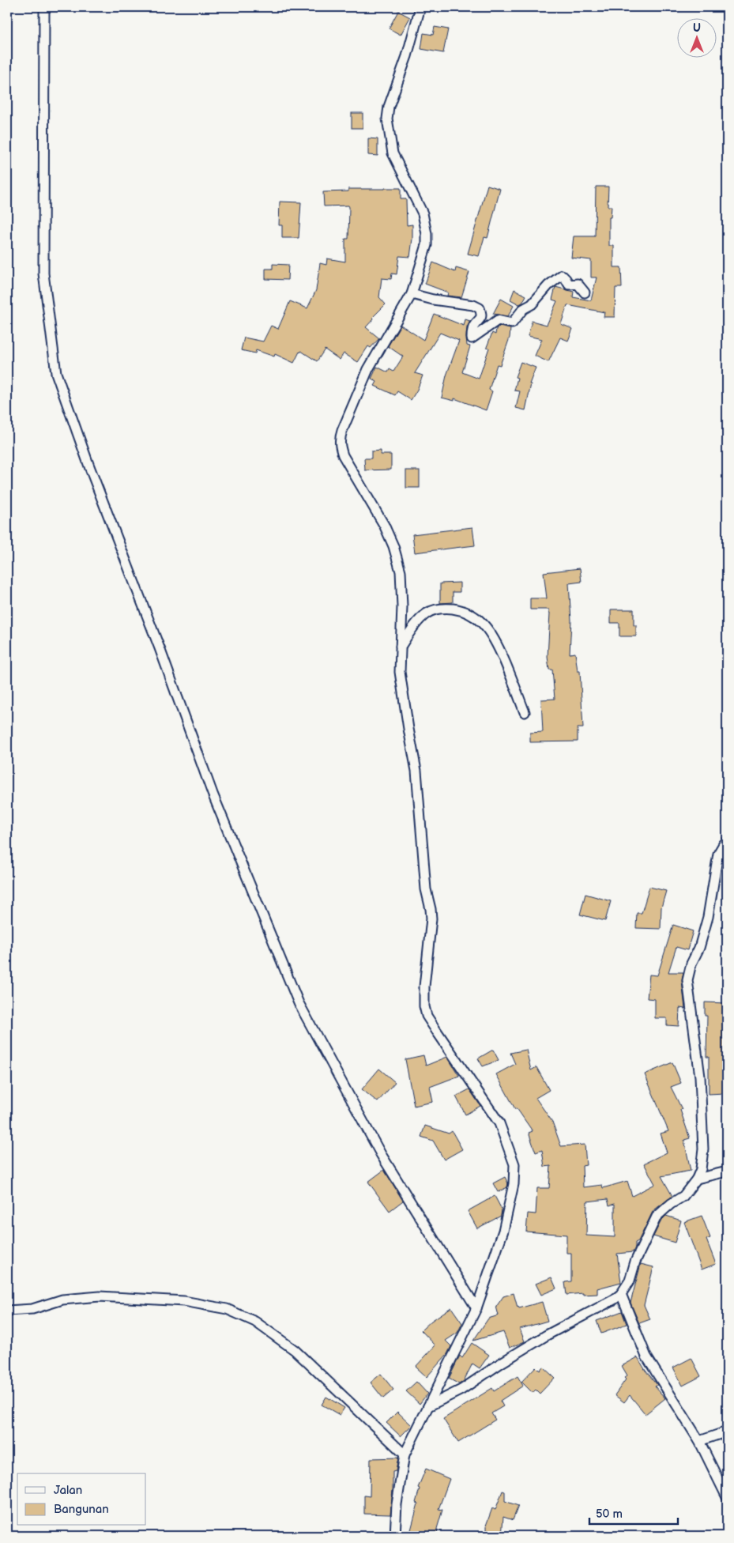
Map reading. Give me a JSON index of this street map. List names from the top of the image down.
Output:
{
  "legend": ["Jalan", "Bangunan"],
  "scale_bar": "50 m",
  "north": "top"
}
